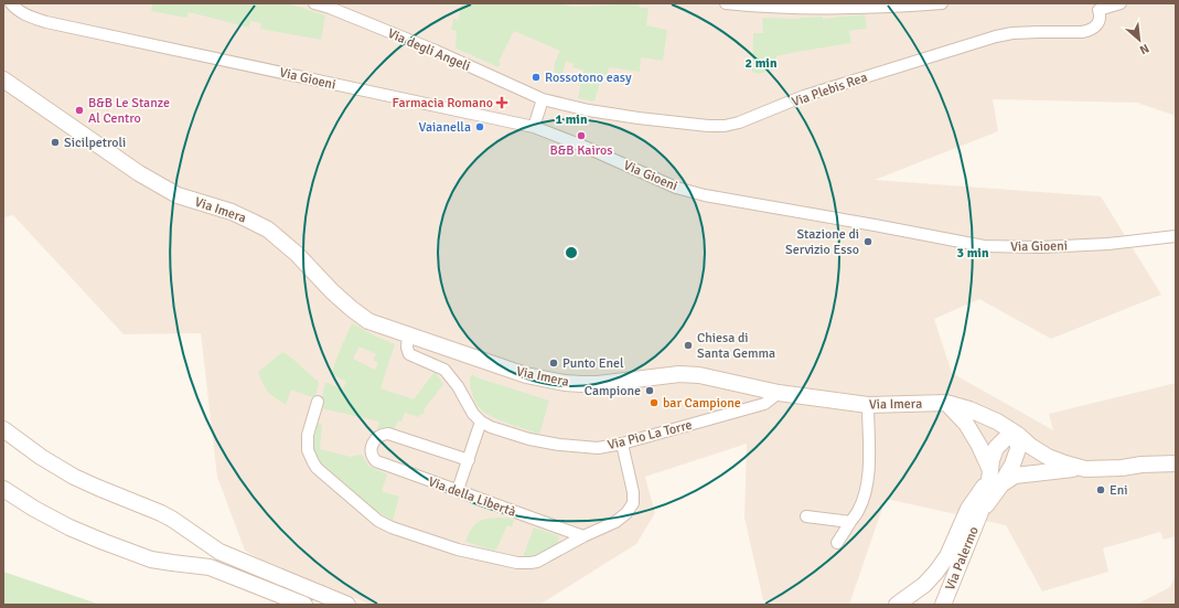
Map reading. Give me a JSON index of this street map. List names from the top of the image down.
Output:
{
  "streets": {
    "main road": ["Via Imera", "Via Palermo"],
    "street": [
      "Via degli Angeli",
      "Via Gioeni",
      "Via Plebis Rea",
      "Via Pio La Torre",
      "Via della Libertà"
    ]
  },
  "crossings": [
    ["Via degli Angeli", "Via Plebis Rea"],
    ["Via Imera", "Via Pio La Torre"]
  ],
  "places": {
    "other": [
      "Rossotono easy",
      "B&B Le Stanze Al Centro",
      "Vaianella",
      "B&B Kairos",
      "Sicilpetroli",
      "Stazione di Servizio Esso",
      "Chiesa di Santa Gemma",
      "Punto Enel",
      "Campione",
      "bar Campione",
      "Eni"
    ],
    "health": ["Farmacia Romano"]
  },
  "north": "bottom right",
  "rings": ["2 min", "1 min", "3 min"]
}
